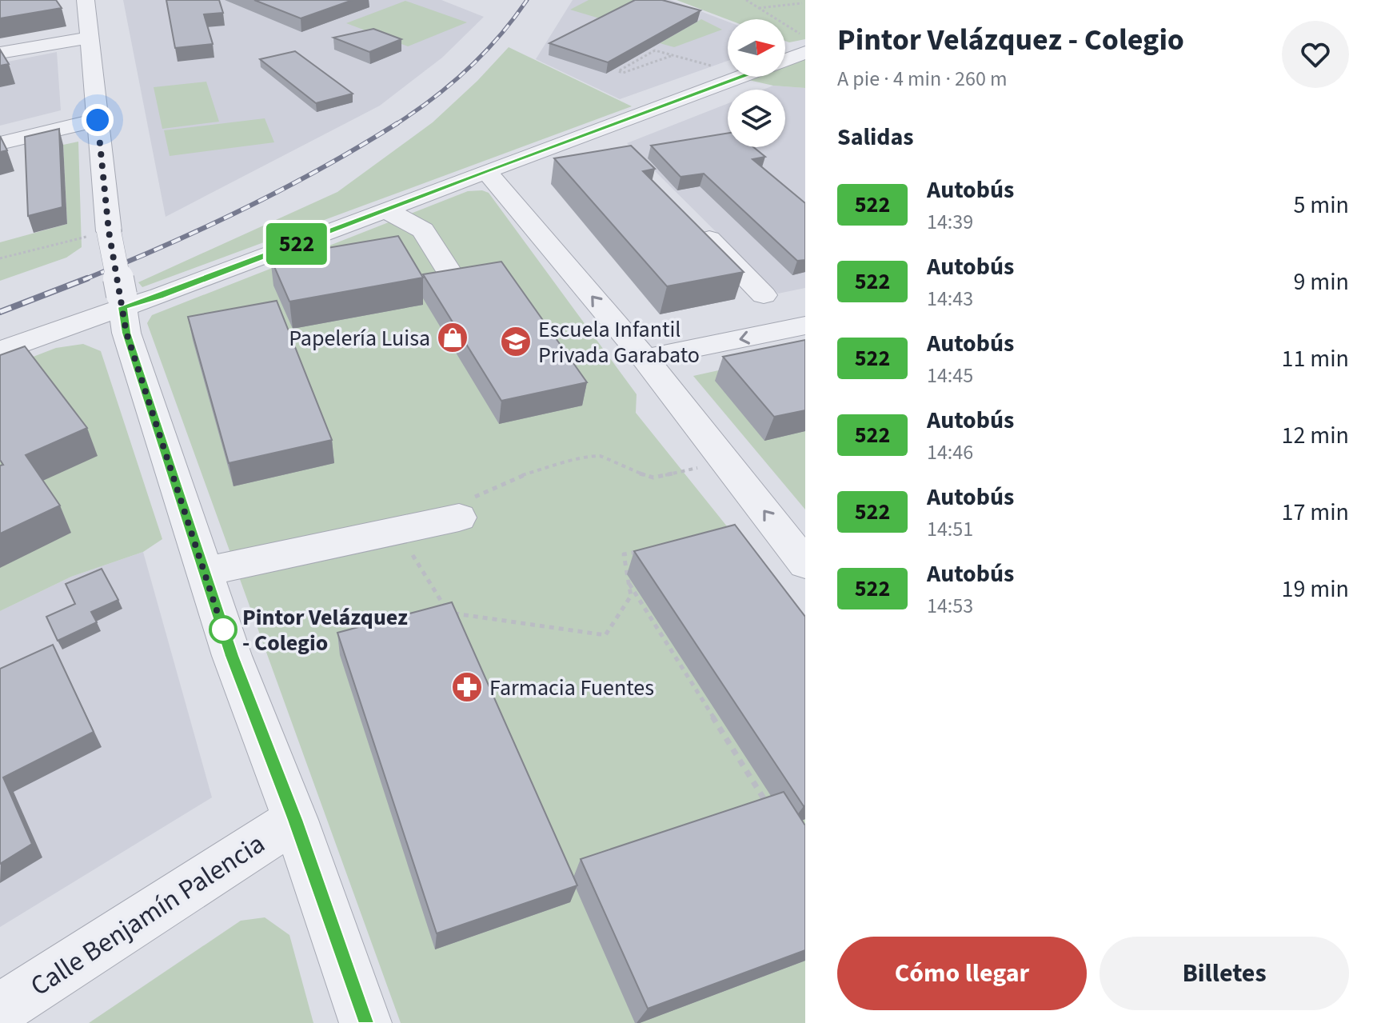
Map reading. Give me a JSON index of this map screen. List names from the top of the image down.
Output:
{
  "streets": {
    "street": ["Calle Benjamín Palencia"]
  },
  "places": {
    "shop": ["Papelería Luisa"],
    "school or university": ["Escuela Infantil Privada Garabato"],
    "other": ["Pintor Velázquez - Colegio"],
    "pharmacy": ["Farmacia Fuentes"]
  },
  "lines": ["bus line 522"],
  "north": "right",
  "page": {
    "on_map": "522",
    "heading": [
      ["Pintor Velázquez - Colegio", "A pie · 4 min · 260 m"],
      "Salidas"
    ],
    "list": [
      {
        "mark": "522",
        "name": "Autobús",
        "note": "14:39",
        "value": "5 min"
      },
      {
        "mark": "522",
        "name": "Autobús",
        "note": "14:43",
        "value": "9 min"
      },
      {
        "mark": "522",
        "name": "Autobús",
        "note": "14:45",
        "value": "11 min"
      },
      {
        "mark": "522",
        "name": "Autobús",
        "note": "14:46",
        "value": "12 min"
      },
      {
        "mark": "522",
        "name": "Autobús",
        "note": "14:51",
        "value": "17 min"
      },
      {
        "mark": "522",
        "name": "Autobús",
        "note": "14:53",
        "value": "19 min"
      }
    ],
    "buttons": ["Cómo llegar", "Billetes"]
  }
}
